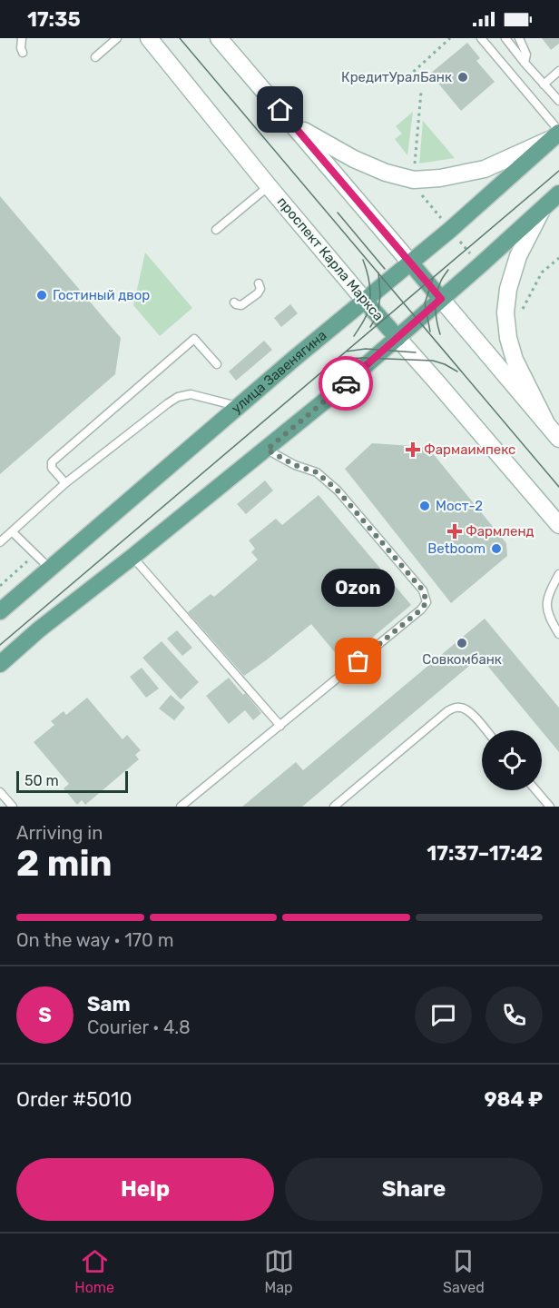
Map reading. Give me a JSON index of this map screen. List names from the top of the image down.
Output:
{
  "streets": {
    "main road": ["проспект Карла Маркса", "улица Завенягина"]
  },
  "crossings": [
    ["проспект Карла Маркса", "улица Завенягина"]
  ],
  "places": {
    "other": [
      "КредитУралБанк",
      "Гостиный двор",
      "Мост-2",
      "Betboom",
      "Совкомбанк",
      "Ozon"
    ],
    "health": ["Фармаимпекс", "Фармленд"]
  },
  "scale_bar": "50 m",
  "page": {
    "status": "17:35",
    "bubble": "Ozon",
    "scale": "50 m",
    "heading": ["2 min", "Arriving in", "17:37–17:42"],
    "panel": [
      "Sam",
      "Courier · 4.8",
      "Order #5010",
      "984 ₽"
    ],
    "bar": "On the way · 170 m",
    "round": "S",
    "buttons": ["Help", "Share"],
    "tabs": ["Home", "Map", "Saved"]
  }
}
